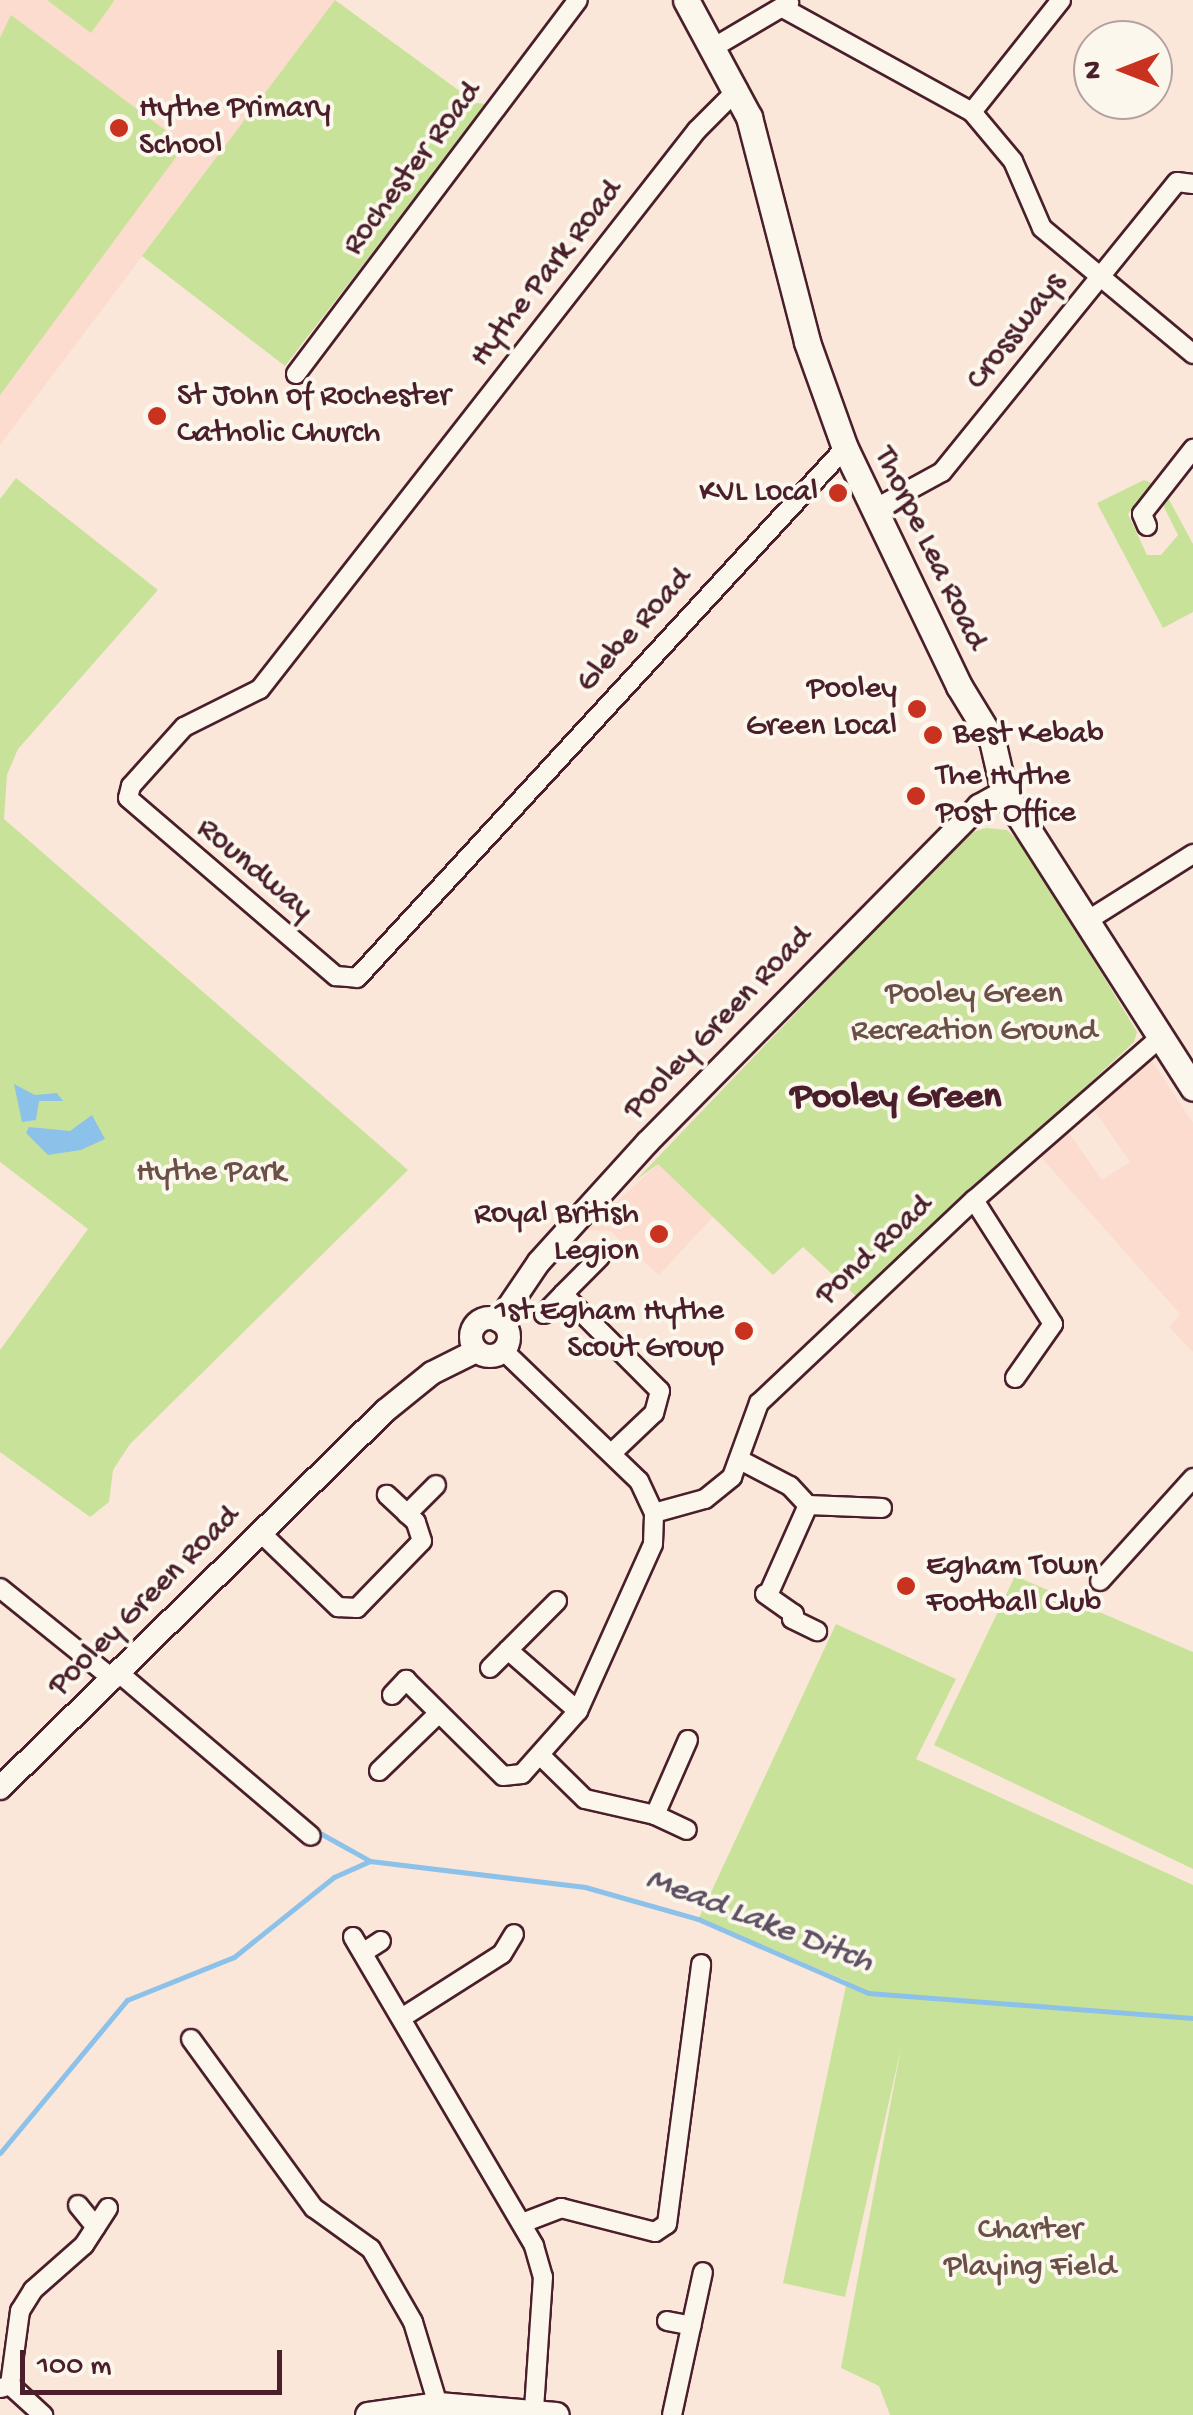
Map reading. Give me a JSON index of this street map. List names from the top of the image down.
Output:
{
  "streets": {
    "main road": ["Thorpe Lea Road"],
    "street": [
      "Rochester Road",
      "Hythe Park Road",
      "Crossways",
      "Glebe Road",
      "Roundway",
      "Pooley Green Road",
      "Pond Road"
    ]
  },
  "crossings": [
    ["Hythe Park Road", "Thorpe Lea Road"],
    ["Hythe Park Road", "Roundway"],
    ["Crossways", "Thorpe Lea Road"],
    ["Thorpe Lea Road", "Glebe Road"],
    ["Thorpe Lea Road", "Pooley Green Road"],
    ["Thorpe Lea Road", "Pond Road"],
    ["Glebe Road", "Roundway"]
  ],
  "districts": ["Pooley Green"],
  "water": ["Mead Lake Ditch"],
  "parks": ["Pooley Green Recreation Ground", "Hythe Park", "Charter Playing Field"],
  "places": [
    "Hythe Primary School",
    "St John of Rochester Catholic Church",
    "KVL Local",
    "Pooley Green Local",
    "Best Kebab",
    "The Hythe Post Office",
    "Royal British Legion",
    "1st Egham Hythe Scout Group",
    "Egham Town Football Club"
  ],
  "scale_bar": "100 m",
  "north": "left"
}
